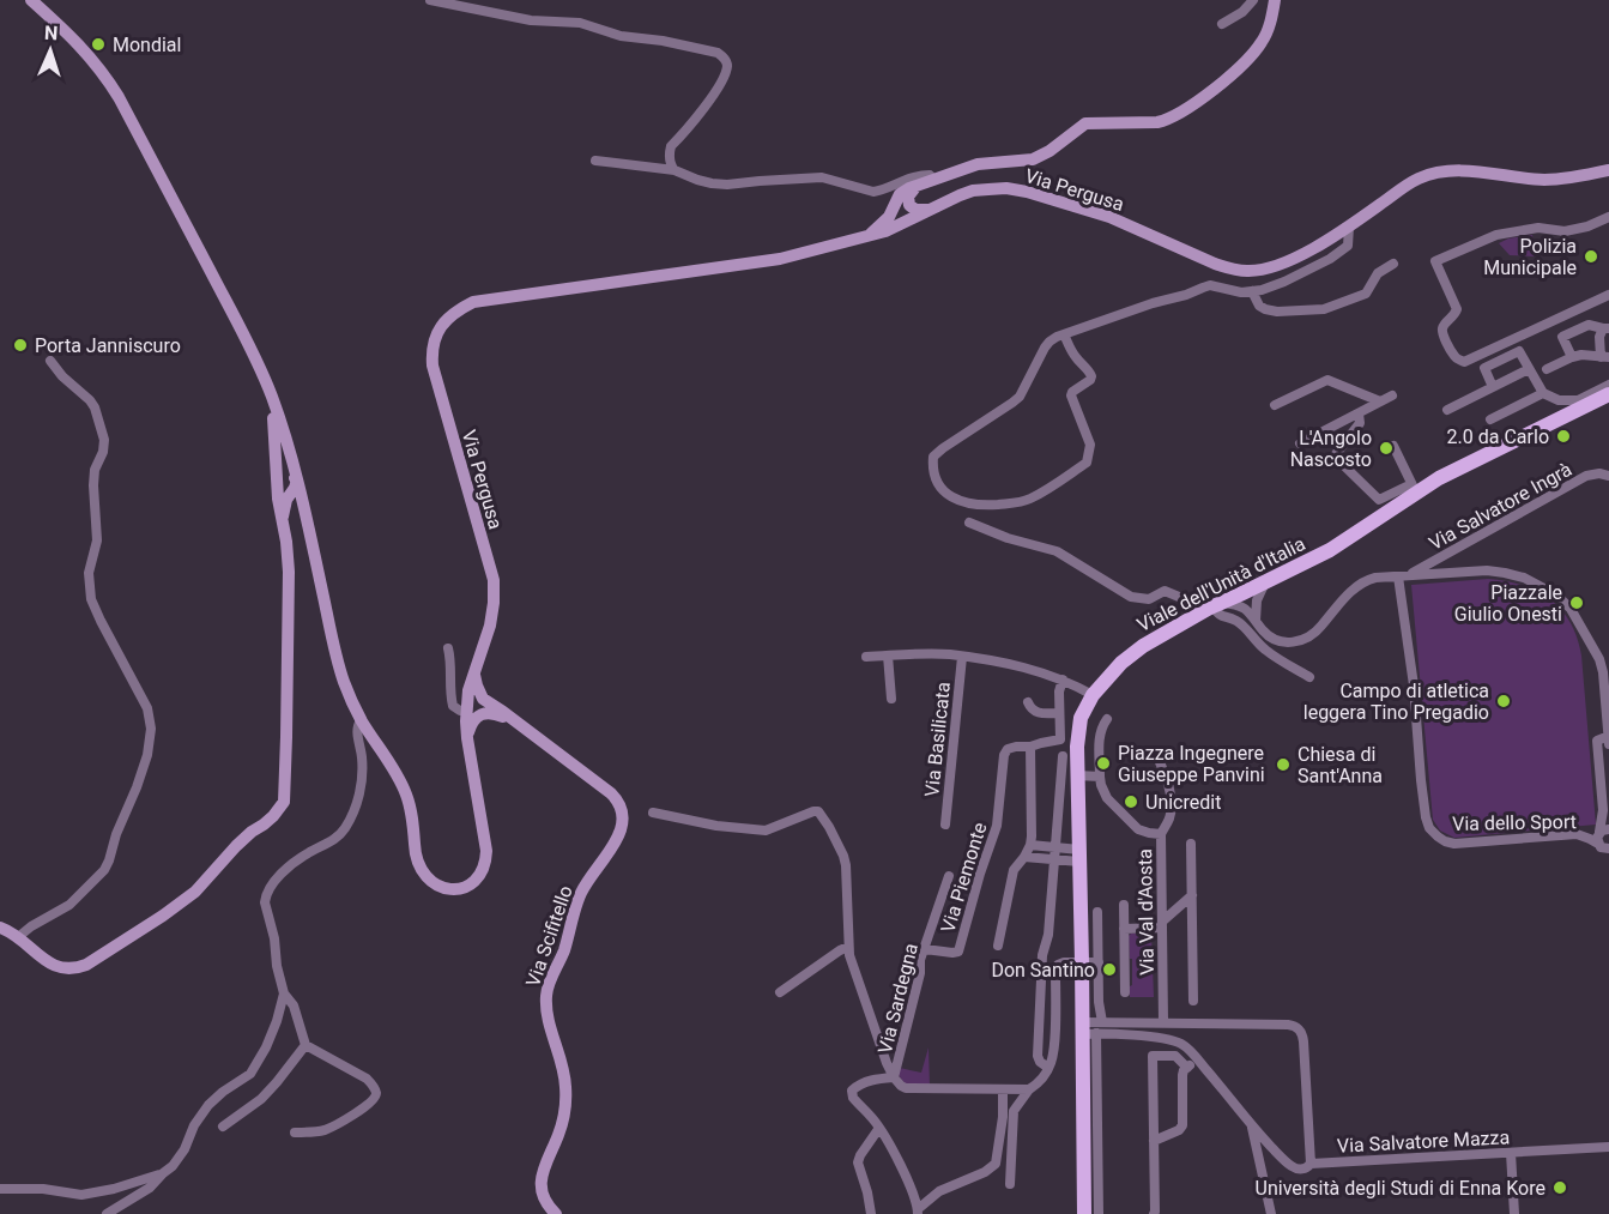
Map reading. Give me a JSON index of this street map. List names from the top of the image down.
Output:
{
  "streets": {
    "main road": ["Via Pergusa", "Viale dell'Unità d'Italia", "Via Scifitello"],
    "street": [
      "Via Salvatore Ingrà",
      "Via Basilicata",
      "Via dello Sport",
      "Via Piemonte",
      "Via Val d'Aosta",
      "Via Sardegna",
      "Via Salvatore Mazza"
    ]
  },
  "crossings": [
    ["Via Salvatore Ingrà", "Via dello Sport"],
    ["Viale dell'Unità d'Italia", "Via Basilicata"],
    ["Viale dell'Unità d'Italia", "Via Salvatore Mazza"],
    ["Via Piemonte", "Via Sardegna"],
    ["Via Val d'Aosta", "Via Salvatore Mazza"]
  ],
  "places": [
    "Mondial",
    "Polizia Municipale",
    "Porta Janniscuro",
    "2.0 da Carlo",
    "L'Angolo Nascosto",
    "Piazzale Giulio Onesti",
    "Campo di atletica leggera Tino Pregadio",
    "Piazza Ingegnere Giuseppe Panvini",
    "Chiesa di Sant'Anna",
    "Unicredit",
    "Don Santino",
    "Università degli Studi di Enna Kore"
  ],
  "north": "top"
}
